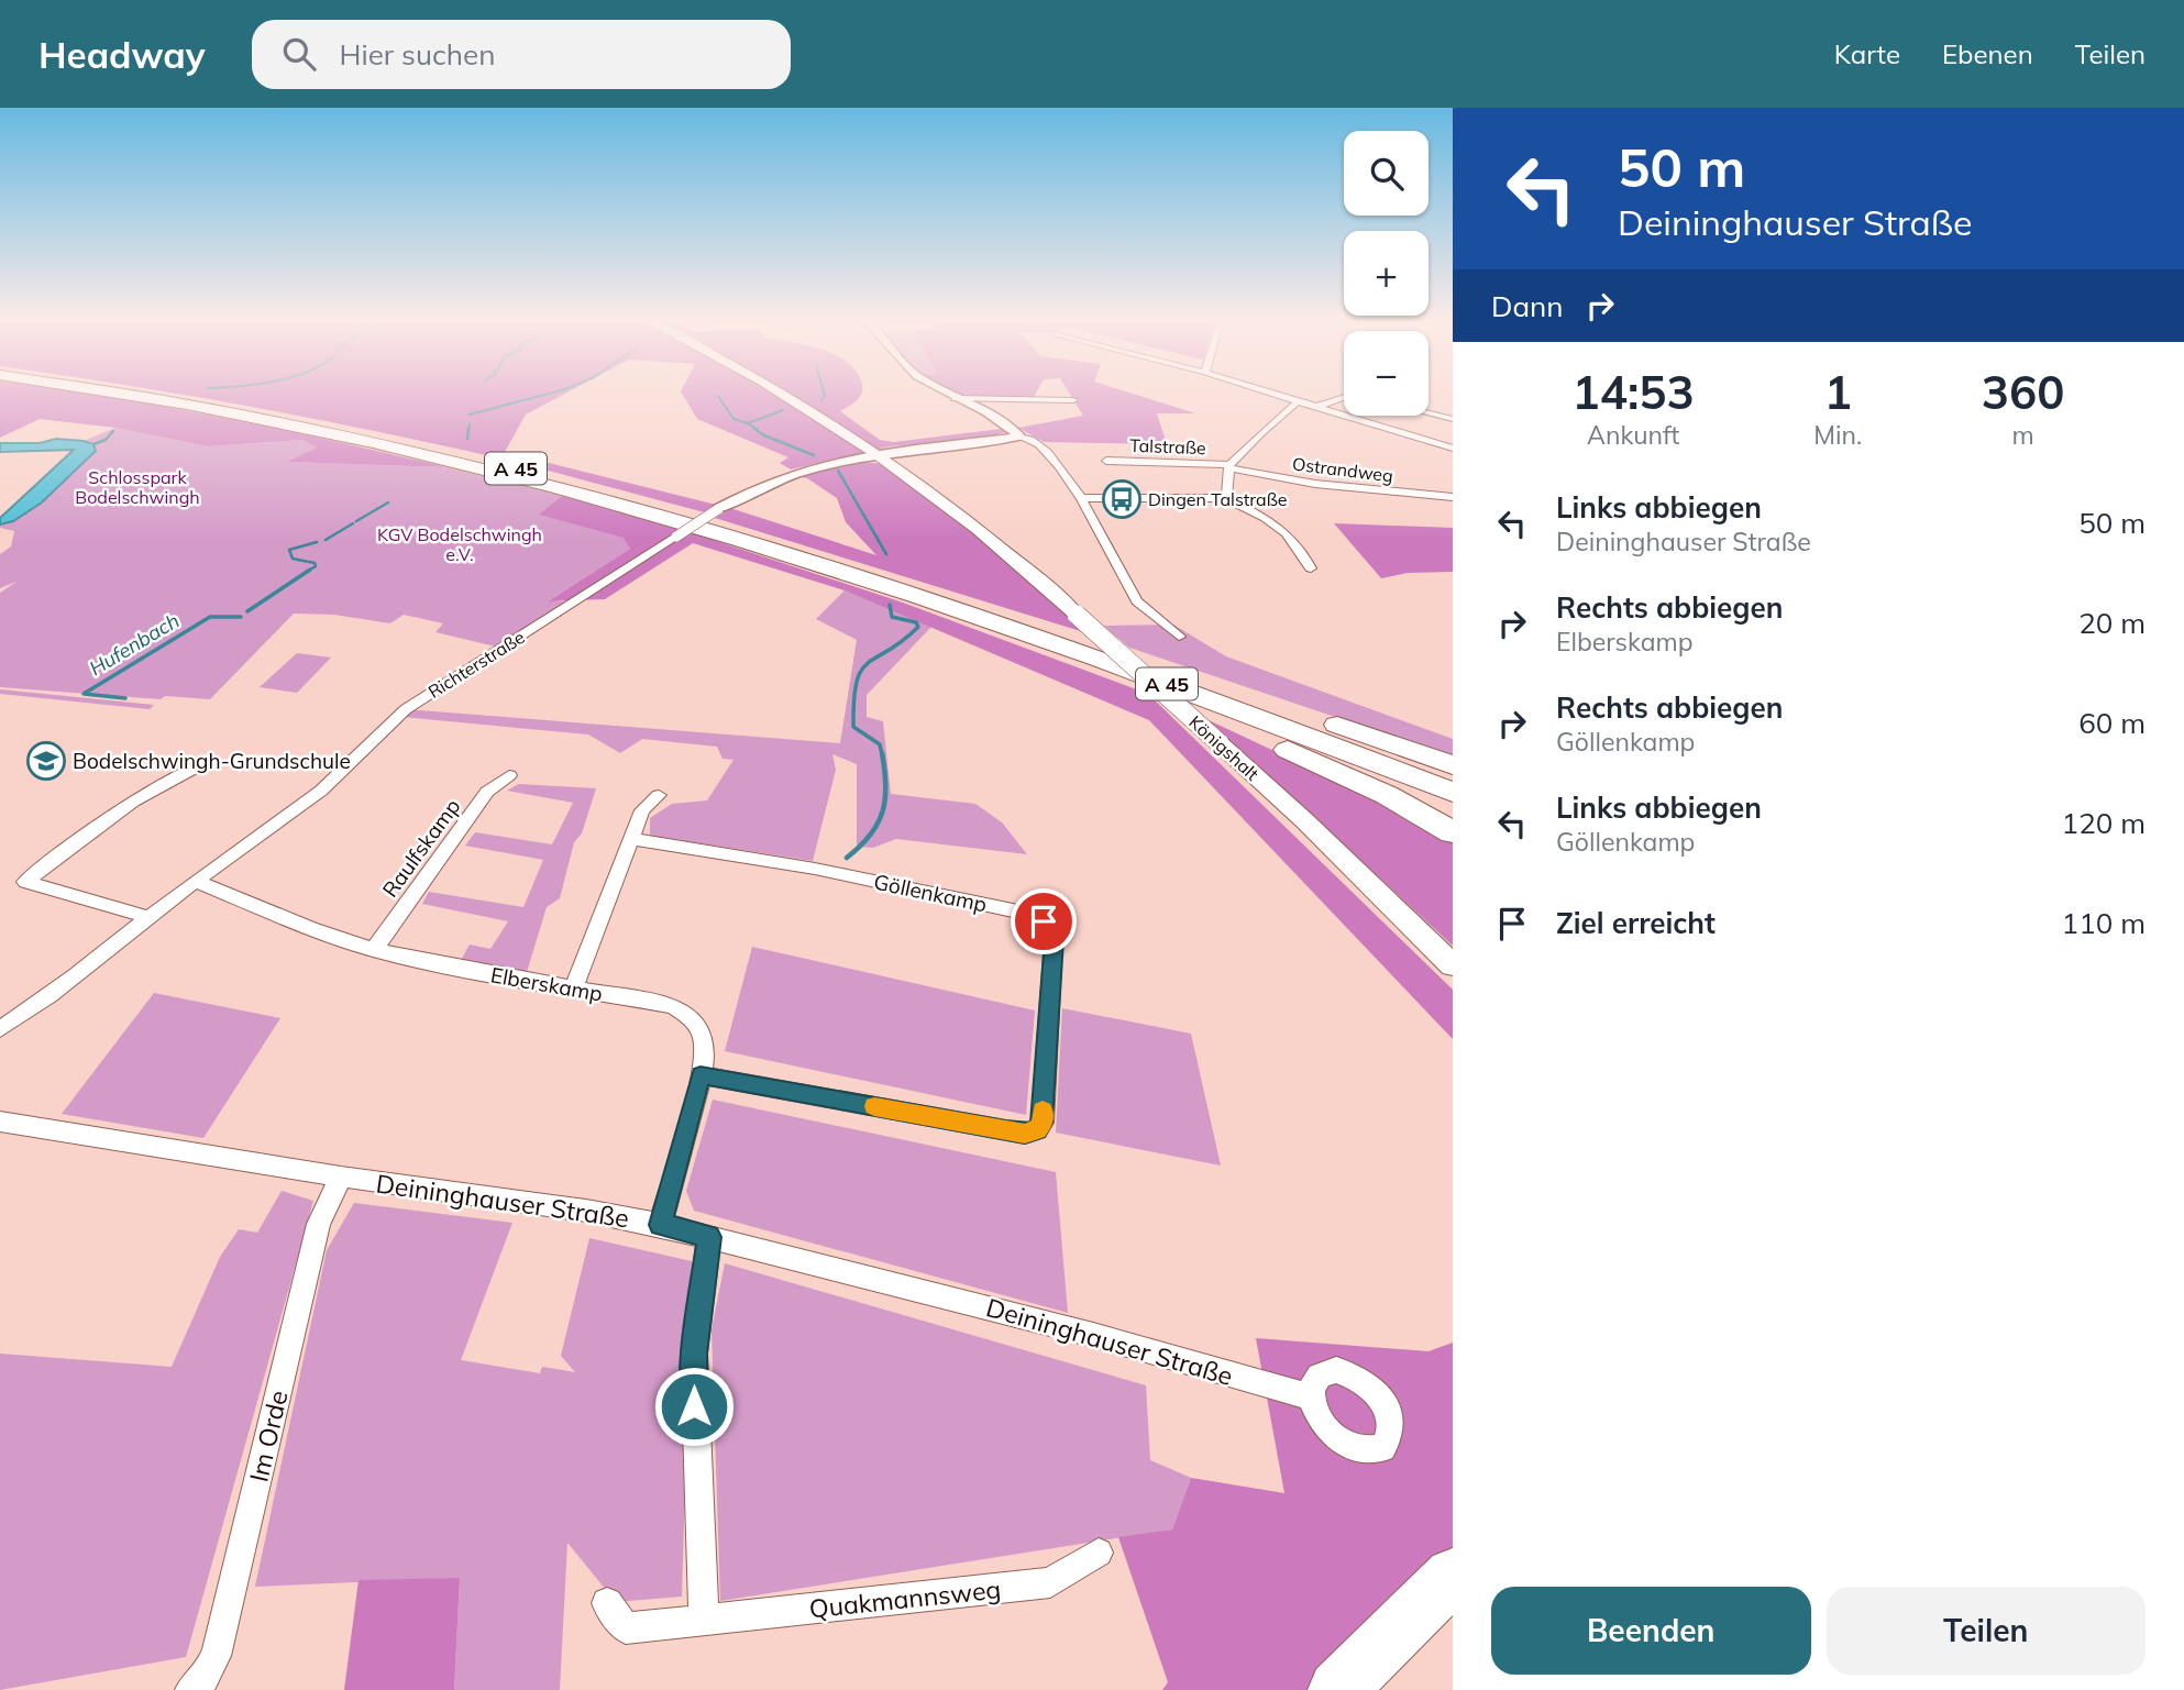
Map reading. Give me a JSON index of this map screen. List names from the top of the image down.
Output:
{
  "streets": {
    "highway": ["A 45"],
    "main road": ["Königshalt"],
    "street": [
      "Talstraße",
      "Ostrandweg",
      "Richterstraße",
      "Raulfskamp",
      "Göllenkamp",
      "Elberskamp",
      "Deininghauser Straße",
      "Im Orde",
      "Quakmannsweg"
    ]
  },
  "crossings": [
    ["Talstraße", "Ostrandweg"],
    ["Richterstraße", "Königshalt"],
    ["Richterstraße", "Elberskamp"],
    ["Raulfskamp", "Elberskamp"],
    ["Göllenkamp", "Elberskamp"],
    ["Elberskamp", "Deininghauser Straße"],
    ["Deininghauser Straße", "Im Orde"]
  ],
  "water": ["Hufenbach"],
  "parks": ["Schlosspark Bodelschwingh", "KGV Bodelschwingh e.V."],
  "places": {
    "bus stop": ["Dingen Talstraße"],
    "school or university": ["Bodelschwingh-Grundschule"]
  },
  "page": {
    "header": "Headway",
    "search": "Hier suchen",
    "nav": ["Karte", "Ebenen", "Teilen"],
    "turn": ["50 m", "Deininghauser Straße"],
    "map_buttons": ["+", "−"],
    "then": "Dann",
    "eta": [
      "14:53",
      "Ankunft",
      "1",
      "Min.",
      "360",
      "m"
    ],
    "list": [
      {
        "name": "Links abbiegen",
        "note": "Deininghauser Straße",
        "value": "50 m"
      },
      {
        "name": "Rechts abbiegen",
        "note": "Elberskamp",
        "value": "20 m"
      },
      {
        "name": "Rechts abbiegen",
        "note": "Göllenkamp",
        "value": "60 m"
      },
      {
        "name": "Links abbiegen",
        "note": "Göllenkamp",
        "value": "120 m"
      },
      {
        "name": "Ziel erreicht",
        "value": "110 m"
      }
    ],
    "buttons": ["Beenden", "Teilen"]
  }
}
